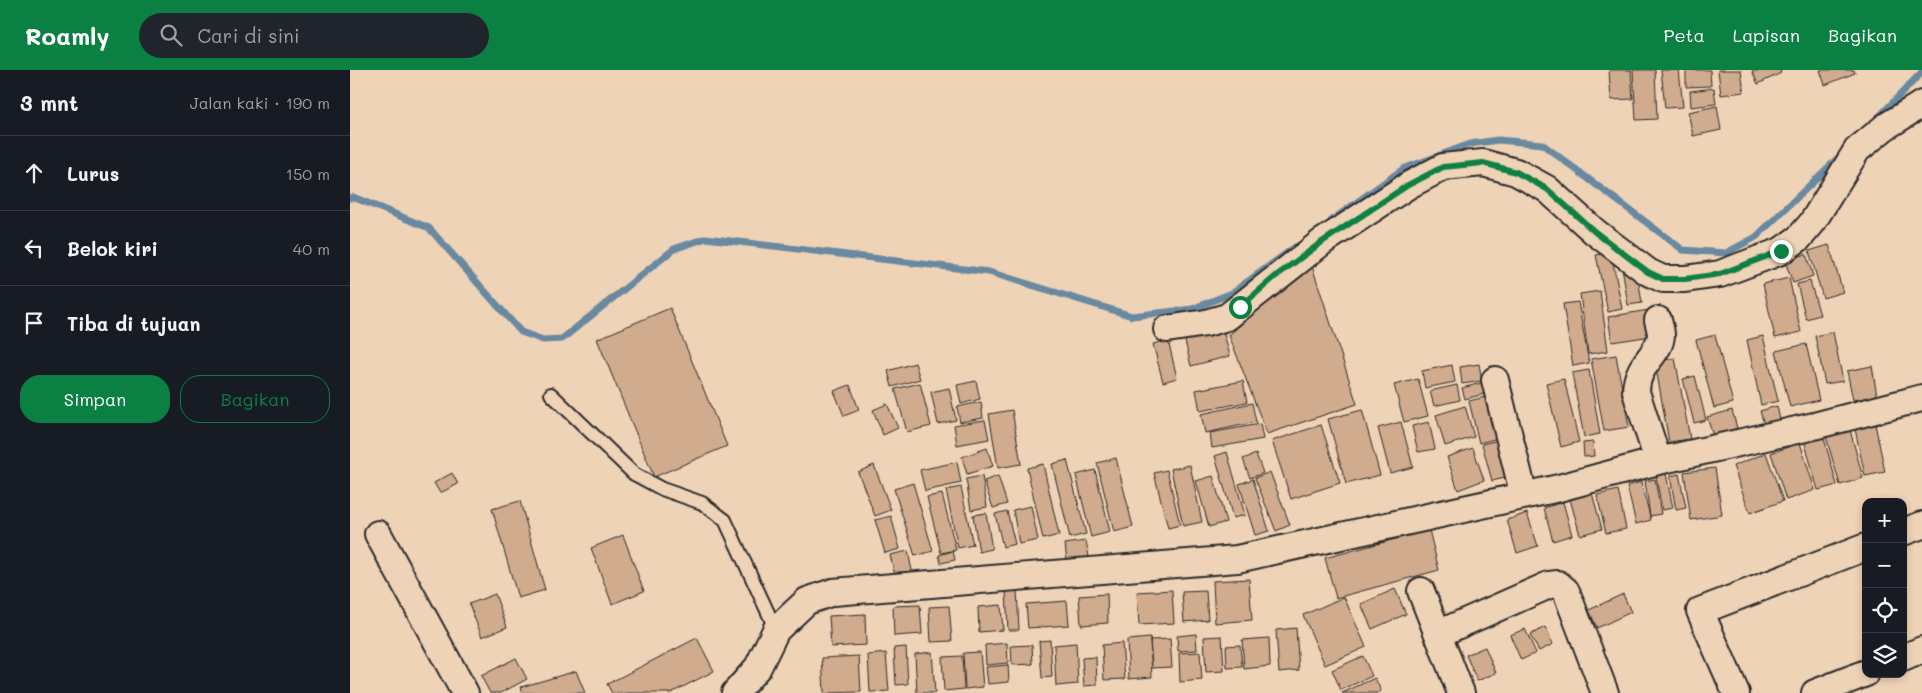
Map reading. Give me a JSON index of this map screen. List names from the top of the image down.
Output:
{
  "page": {
    "header": "Roamly",
    "search": "Cari di sini",
    "nav": ["Peta", "Lapisan", "Bagikan"],
    "heading": ["3 mnt", "Jalan kaki · 190 m"],
    "list": [
      ["Lurus", "150 m"],
      ["Belok kiri", "40 m"],
      "Tiba di tujuan"
    ],
    "buttons": ["Simpan", "Bagikan"],
    "map_buttons": ["+", "−"]
  }
}
